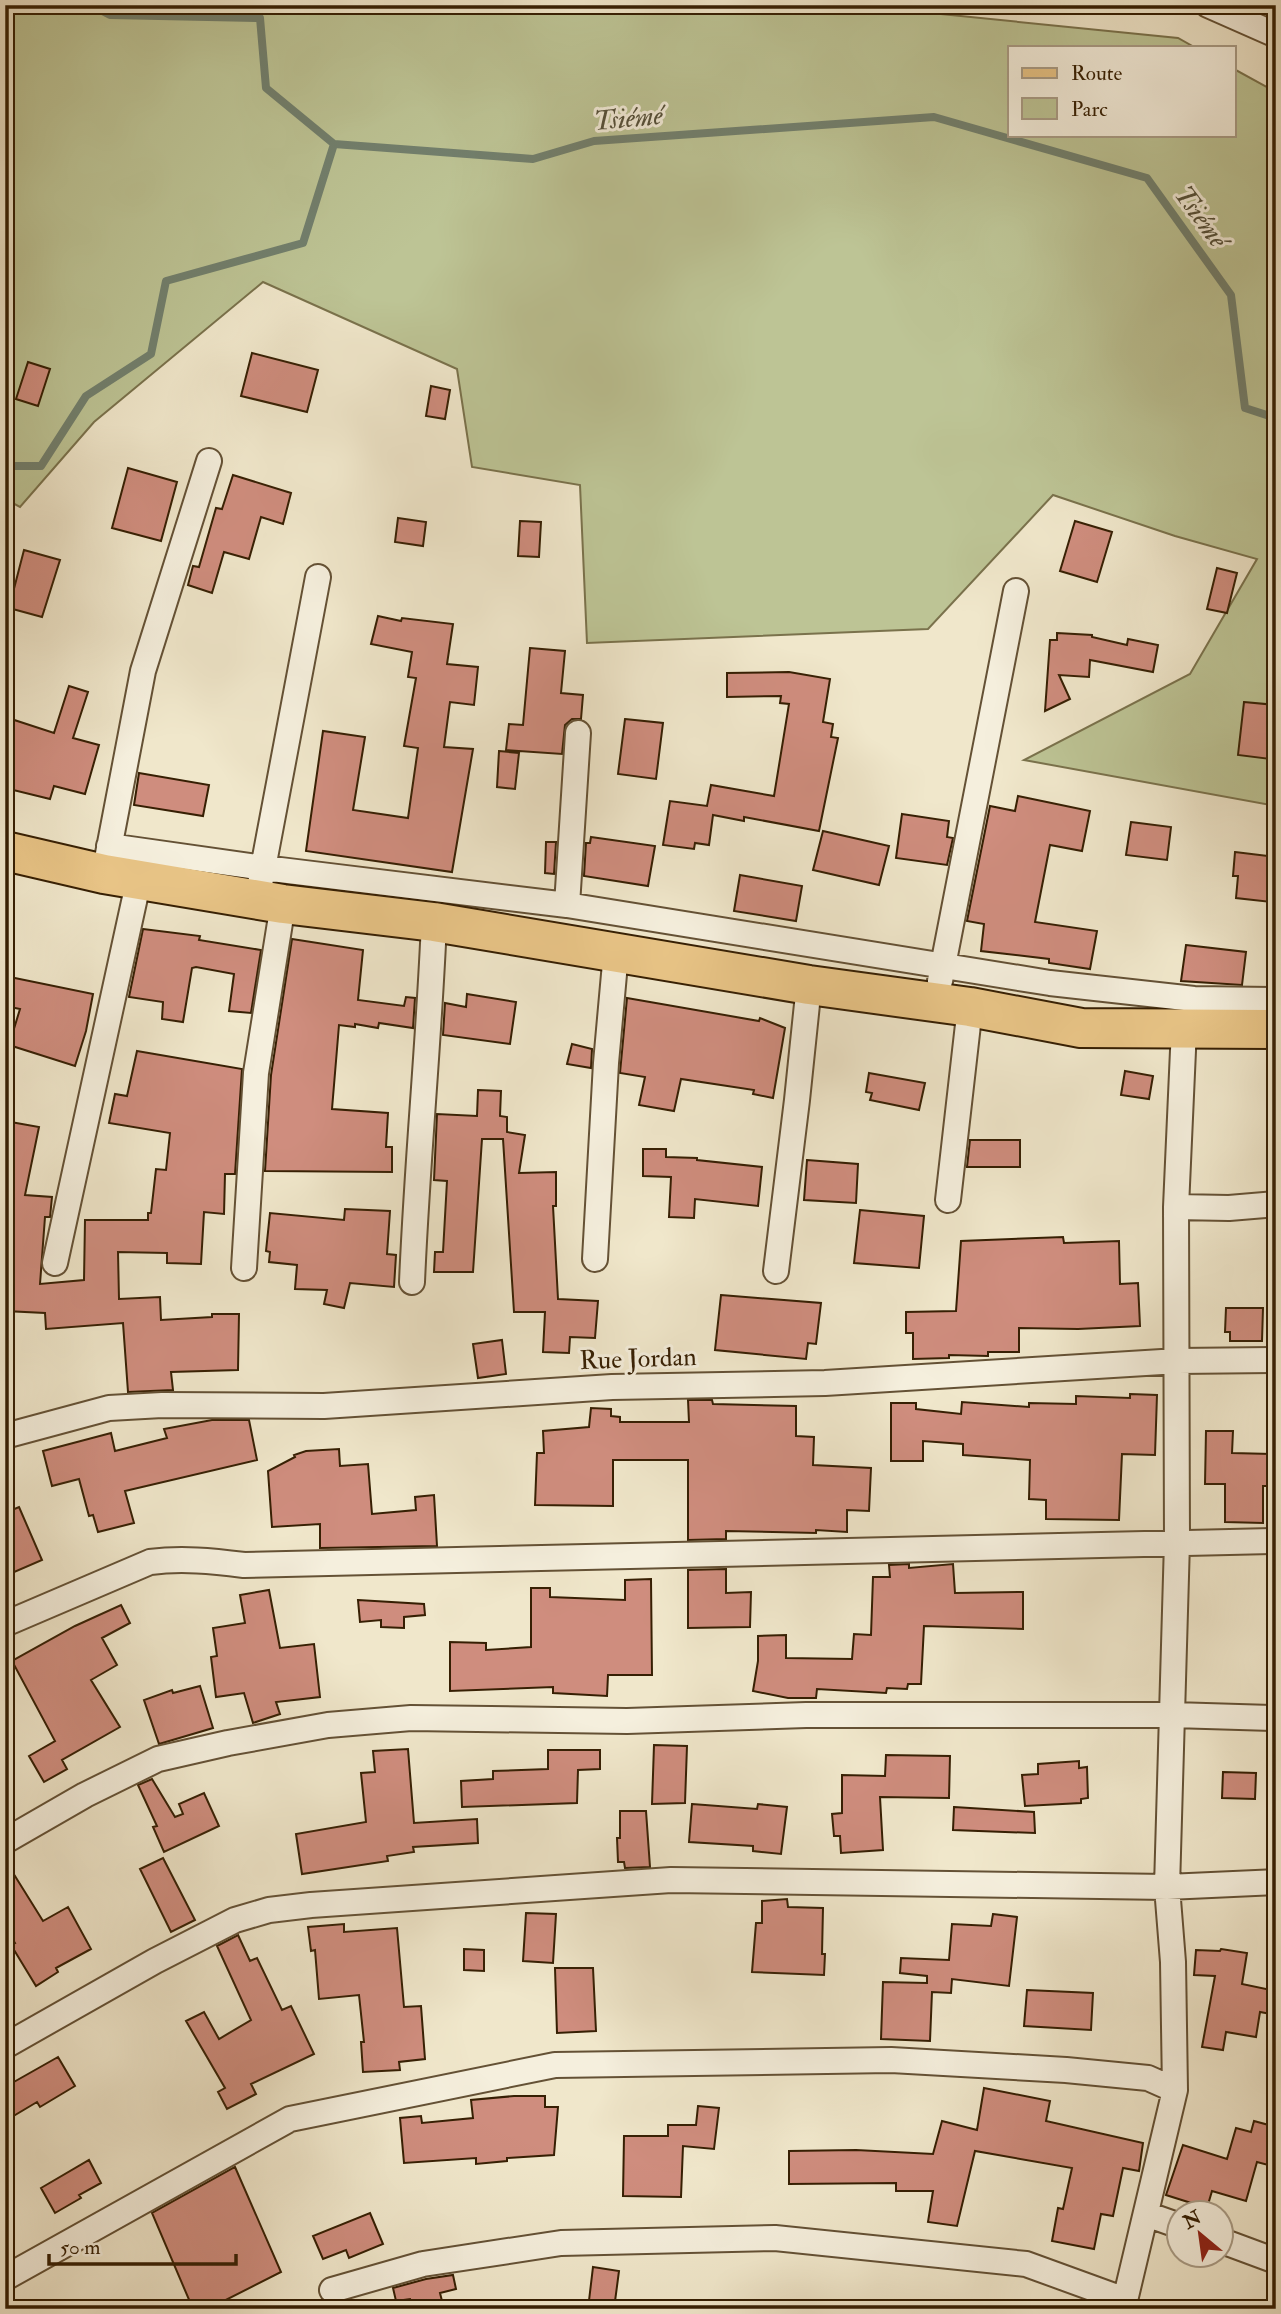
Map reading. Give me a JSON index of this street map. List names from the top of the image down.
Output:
{
  "streets": {
    "street": ["Rue Jordan"]
  },
  "water": ["Tsiémé"],
  "legend": ["Route", "Parc"],
  "scale_bar": "50 m",
  "north": "top left"
}
